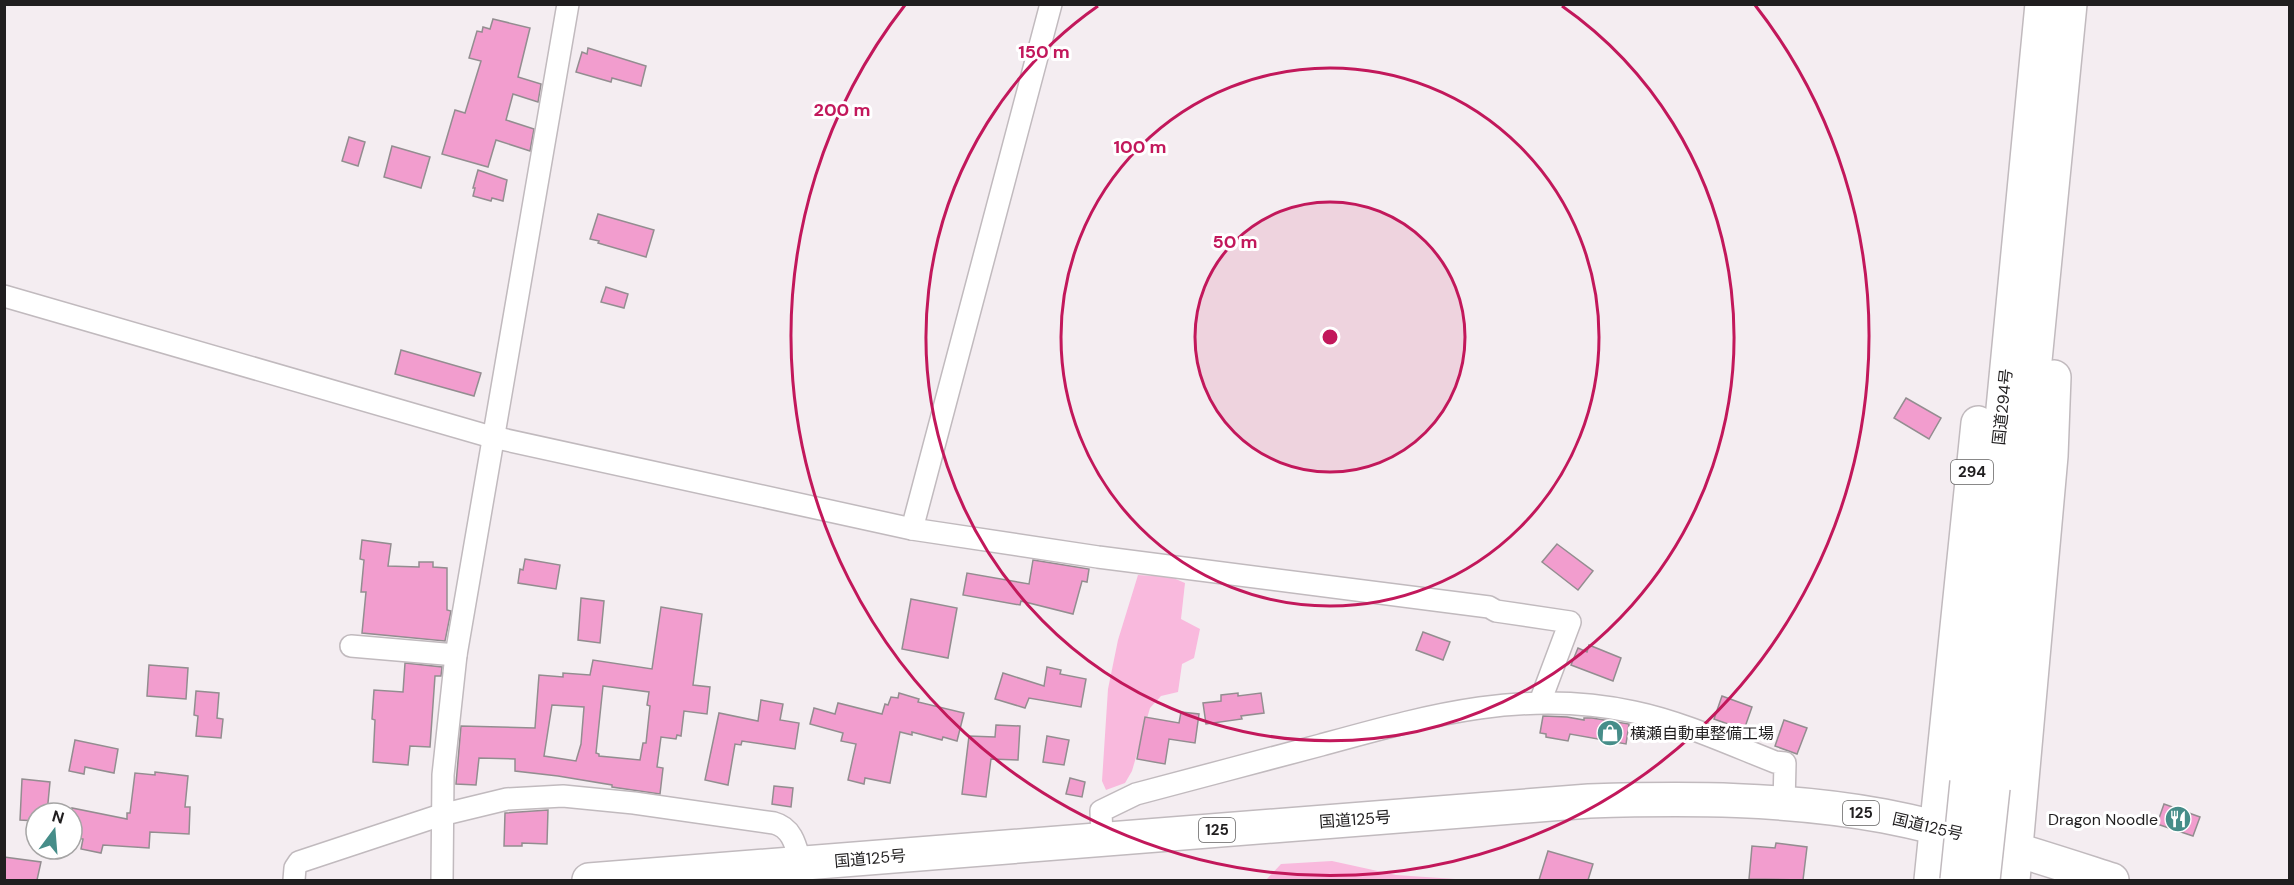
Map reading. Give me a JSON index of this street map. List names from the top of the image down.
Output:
{
  "streets": {
    "highway": [
      "国道294号",
      "294",
      "125",
      "国道125号"
    ]
  },
  "crossings": [
    ["国道294号", "294"],
    ["294", "国道125号"]
  ],
  "places": {
    "shop": ["横瀬自動車整備工場"],
    "restaurant": ["Dragon Noodle"]
  },
  "north": "top",
  "rings": [
    "150 m",
    "200 m",
    "100 m",
    "50 m"
  ]
}
